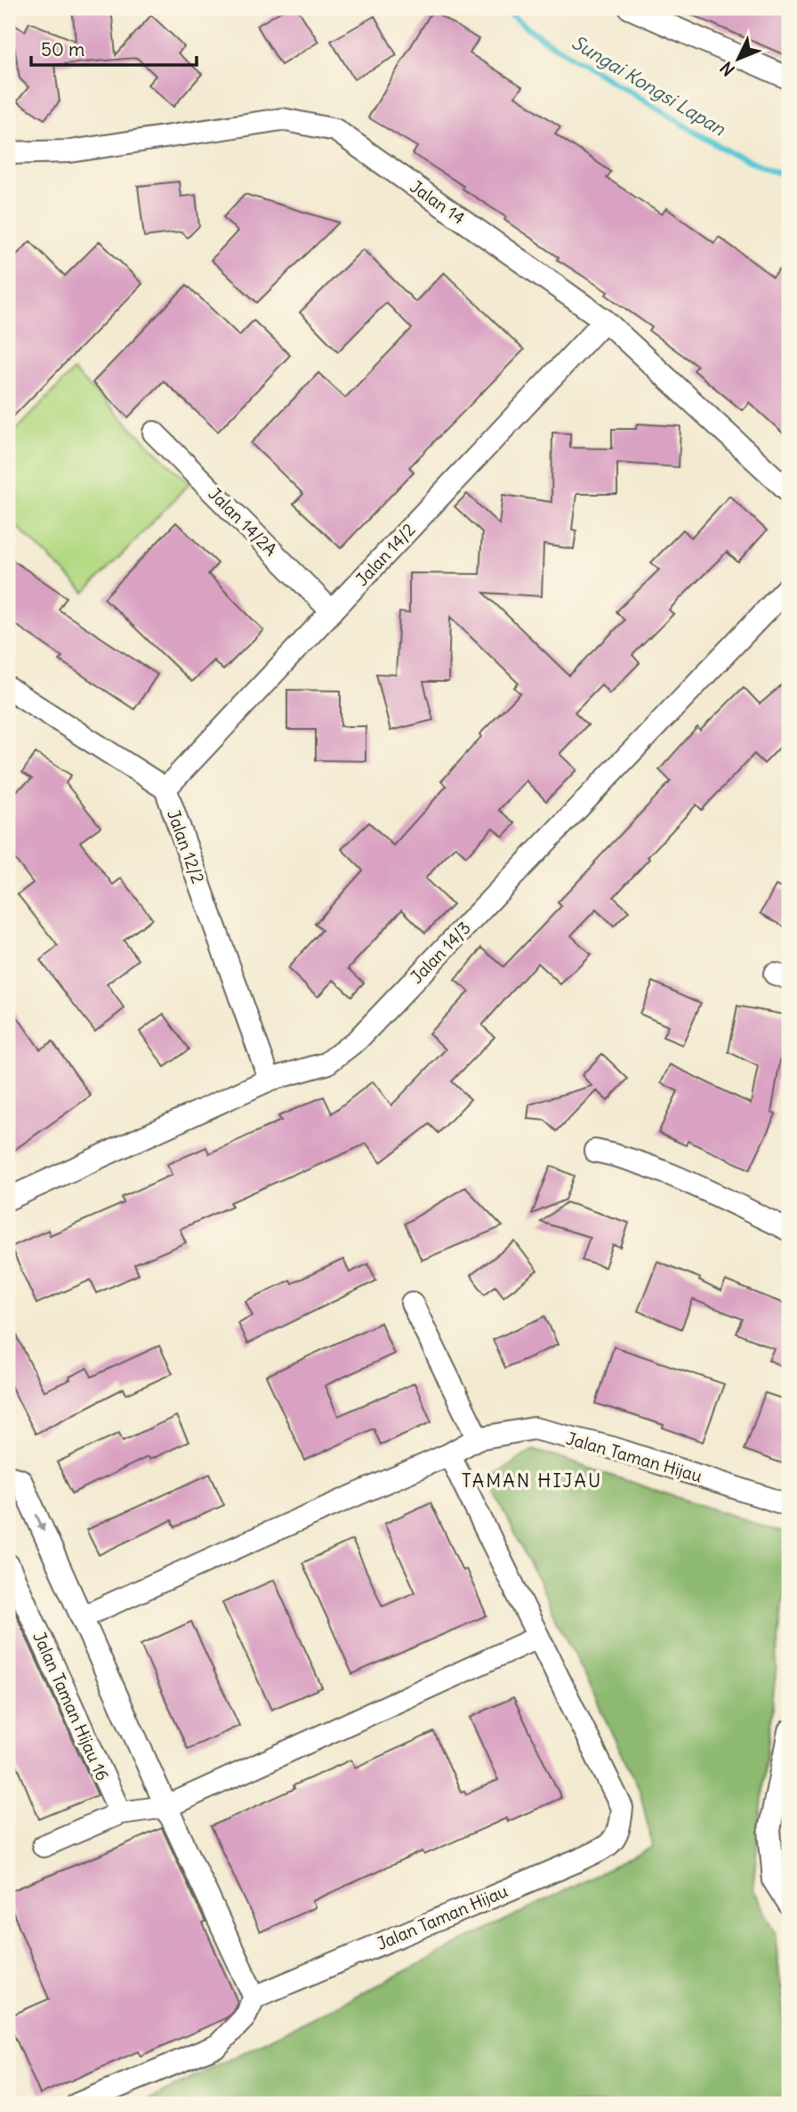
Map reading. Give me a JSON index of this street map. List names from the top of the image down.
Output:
{
  "streets": {
    "street": [
      "Jalan 14",
      "Jalan 14/2A",
      "Jalan 14/2",
      "Jalan 12/2",
      "Jalan 14/3",
      "Jalan Taman Hijau",
      "Jalan Taman Hijau 16"
    ]
  },
  "crossings": [
    ["Jalan 14", "Jalan 14/2"],
    ["Jalan 14/2A", "Jalan 14/2"],
    ["Jalan 14/2", "Jalan 12/2"],
    ["Jalan 12/2", "Jalan 14/3"]
  ],
  "districts": ["TAMAN HIJAU"],
  "water": ["Sungai Kongsi Lapan"],
  "scale_bar": "50 m",
  "north": "bottom left"
}
